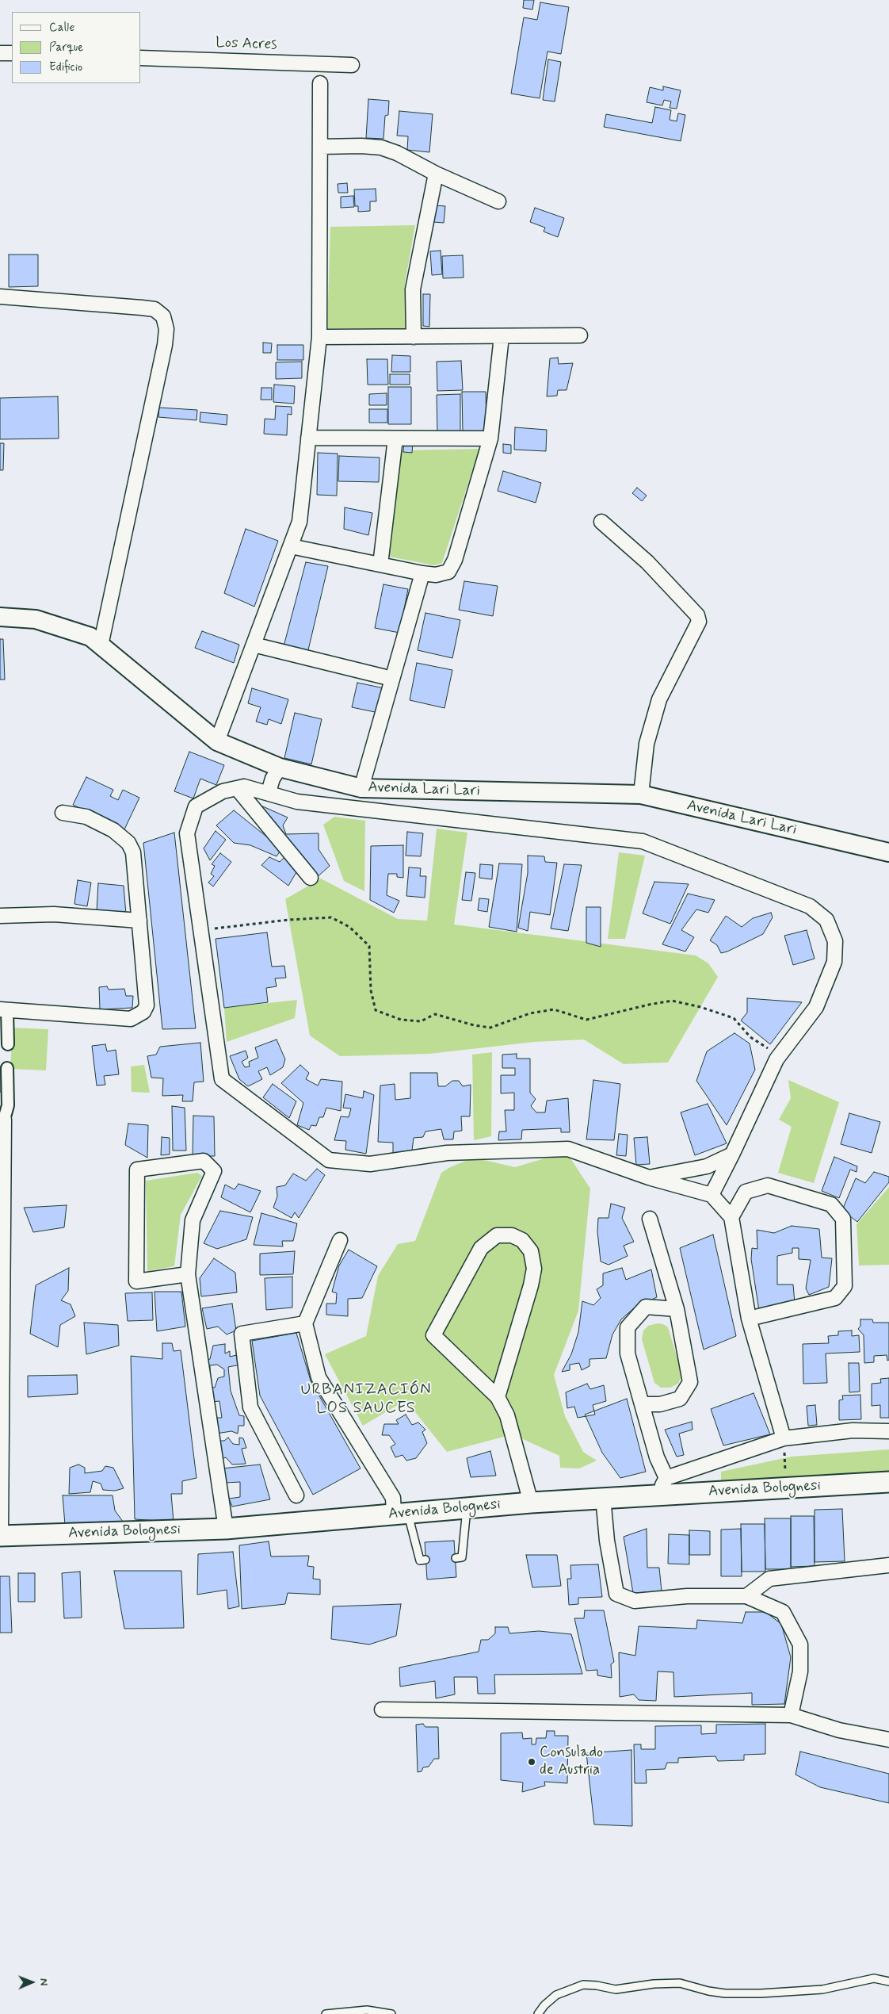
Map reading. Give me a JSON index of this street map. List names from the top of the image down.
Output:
{
  "streets": {
    "main road": ["Avenida Bolognesi"],
    "street": ["Los Acres", "Avenida Lari Lari"]
  },
  "districts": ["URBANIZACIÓN LOS SAUCES"],
  "places": ["Consulado de Austria"],
  "legend": ["Calle", "Parque", "Edificio"],
  "north": "right"
}
